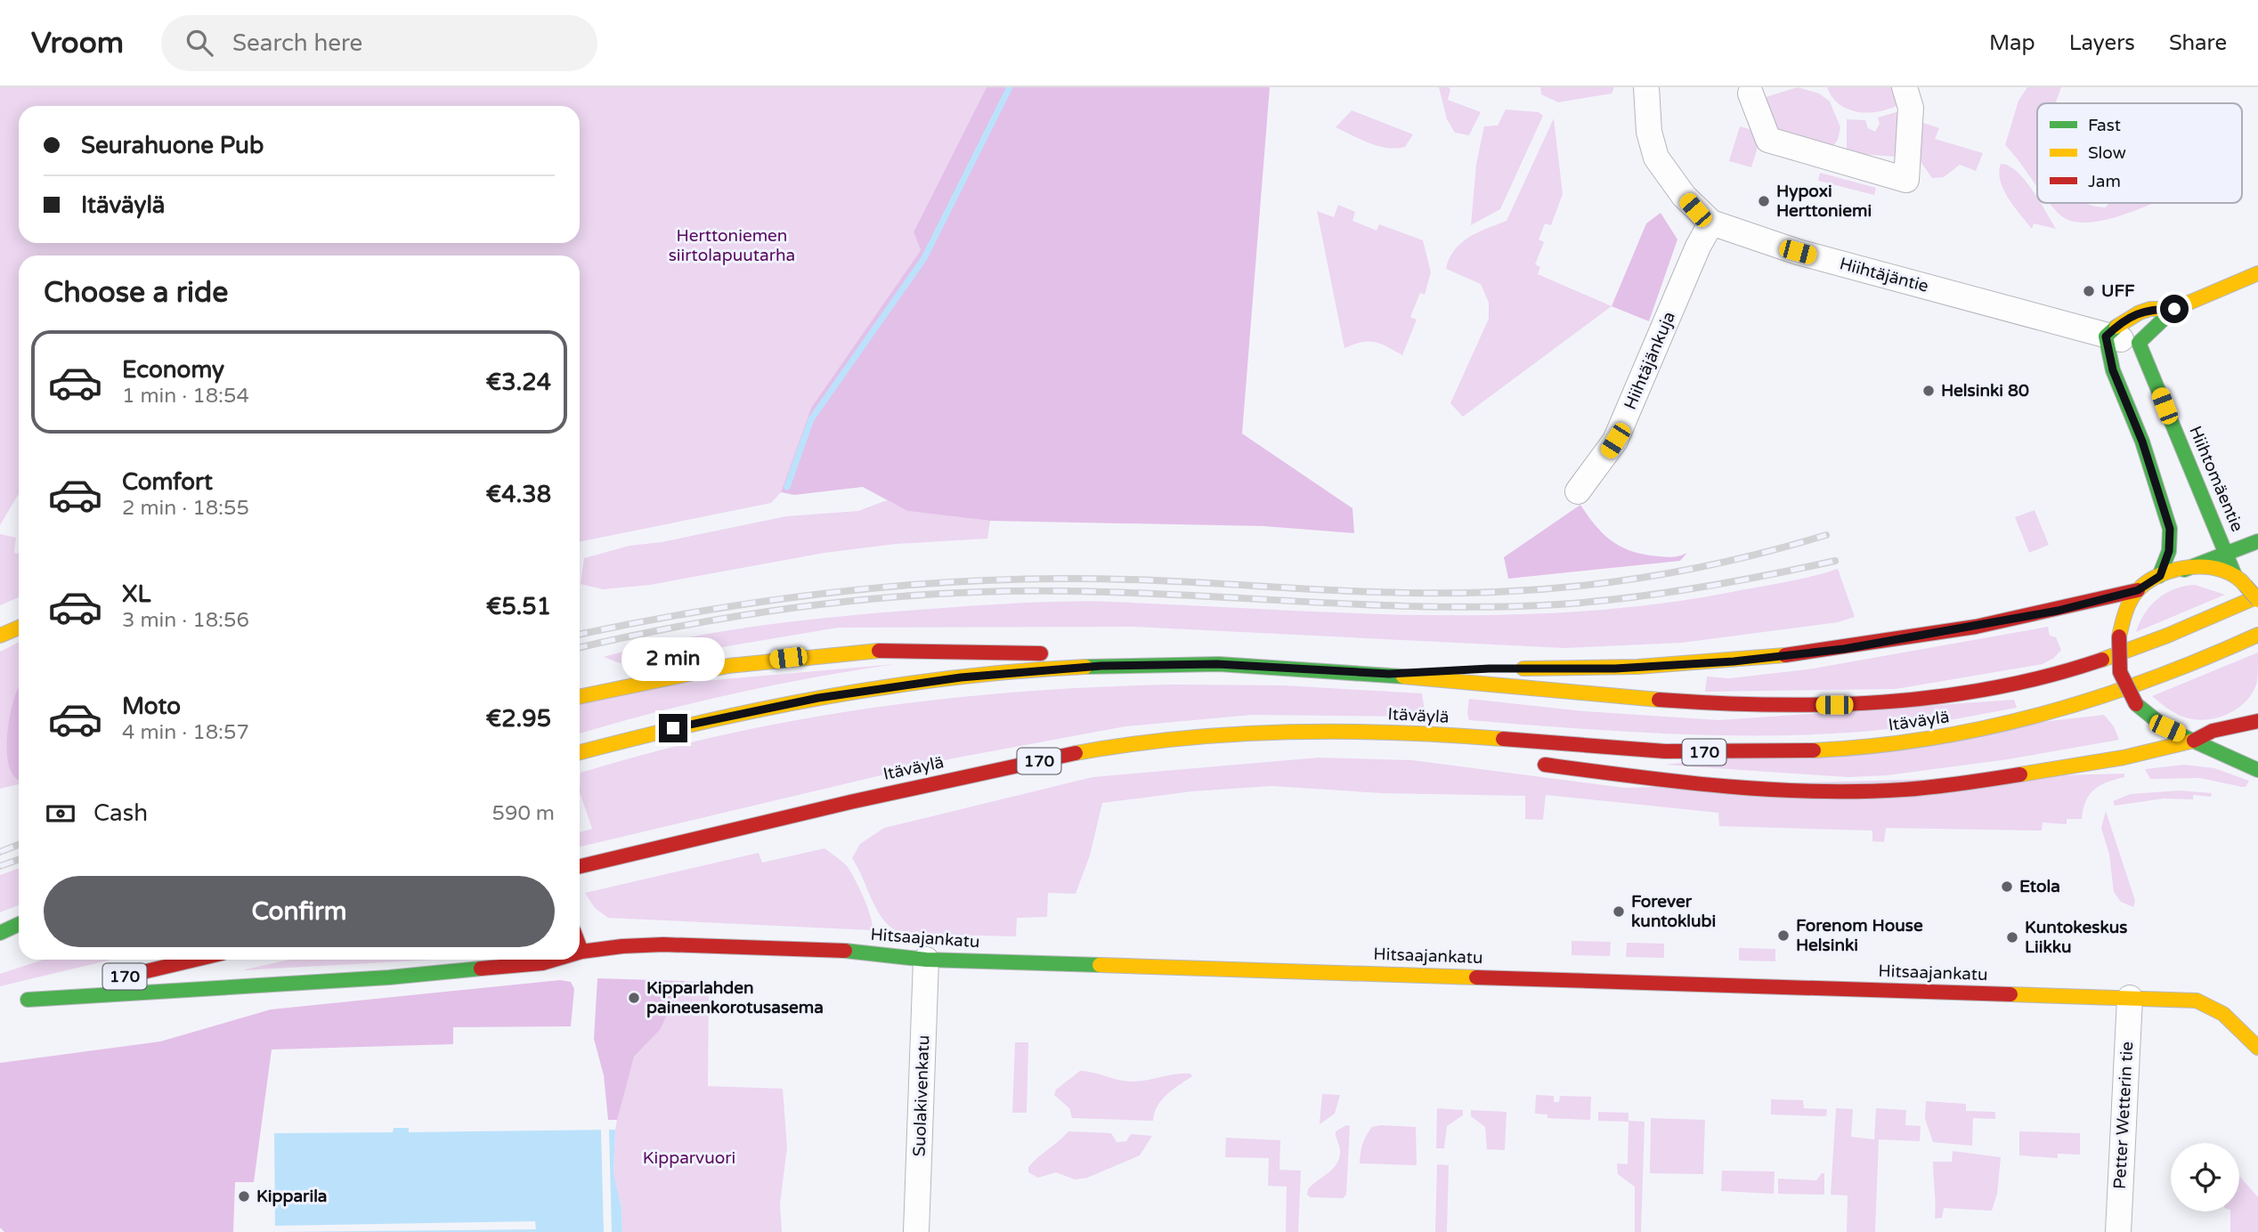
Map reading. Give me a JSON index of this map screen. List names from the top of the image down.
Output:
{
  "streets": {
    "main road": [
      "Hiihtomäentie",
      "Itäväylä",
      "170",
      "Hitsaajankatu"
    ],
    "street": [
      "Hiihtäjäntie",
      "Hiihtäjänkuja",
      "Suolakivenkatu",
      "Petter Wetterin tie"
    ]
  },
  "crossings": [
    ["Hiihtäjäntie", "Hiihtäjänkuja"],
    ["Hiihtäjäntie", "Hiihtomäentie"],
    ["170", "Hitsaajankatu"],
    ["Hitsaajankatu", "Suolakivenkatu"],
    ["Hitsaajankatu", "Petter Wetterin tie"]
  ],
  "parks": ["Herttoniemen siirtolapuutarha", "Kipparvuori"],
  "places": [
    "Hypoxi Herttoniemi",
    "UFF",
    "Helsinki 80",
    "Etola",
    "Forever kuntoklubi",
    "Forenom House Helsinki",
    "Kuntokeskus Liikku",
    "Kipparlahden paineenkorotusasema",
    "Kipparila"
  ],
  "legend": ["Fast", "Slow", "Jam"],
  "page": {
    "header": "Vroom",
    "search": "Search here",
    "nav": ["Map", "Layers", "Share"],
    "banner": ["Seurahuone Pub", "Itäväylä"],
    "heading": "Choose a ride",
    "list": [
      {
        "name": "Economy",
        "note": "1 min · 18:54",
        "value": "€3.24"
      },
      {
        "name": "Comfort",
        "note": "2 min · 18:55",
        "value": "€4.38"
      },
      {
        "name": "XL",
        "note": "3 min · 18:56",
        "value": "€5.51"
      },
      {
        "name": "Moto",
        "note": "4 min · 18:57",
        "value": "€2.95"
      }
    ],
    "bubble": "2 min",
    "pay": ["Cash", "590 m"],
    "buttons": "Confirm"
  }
}
